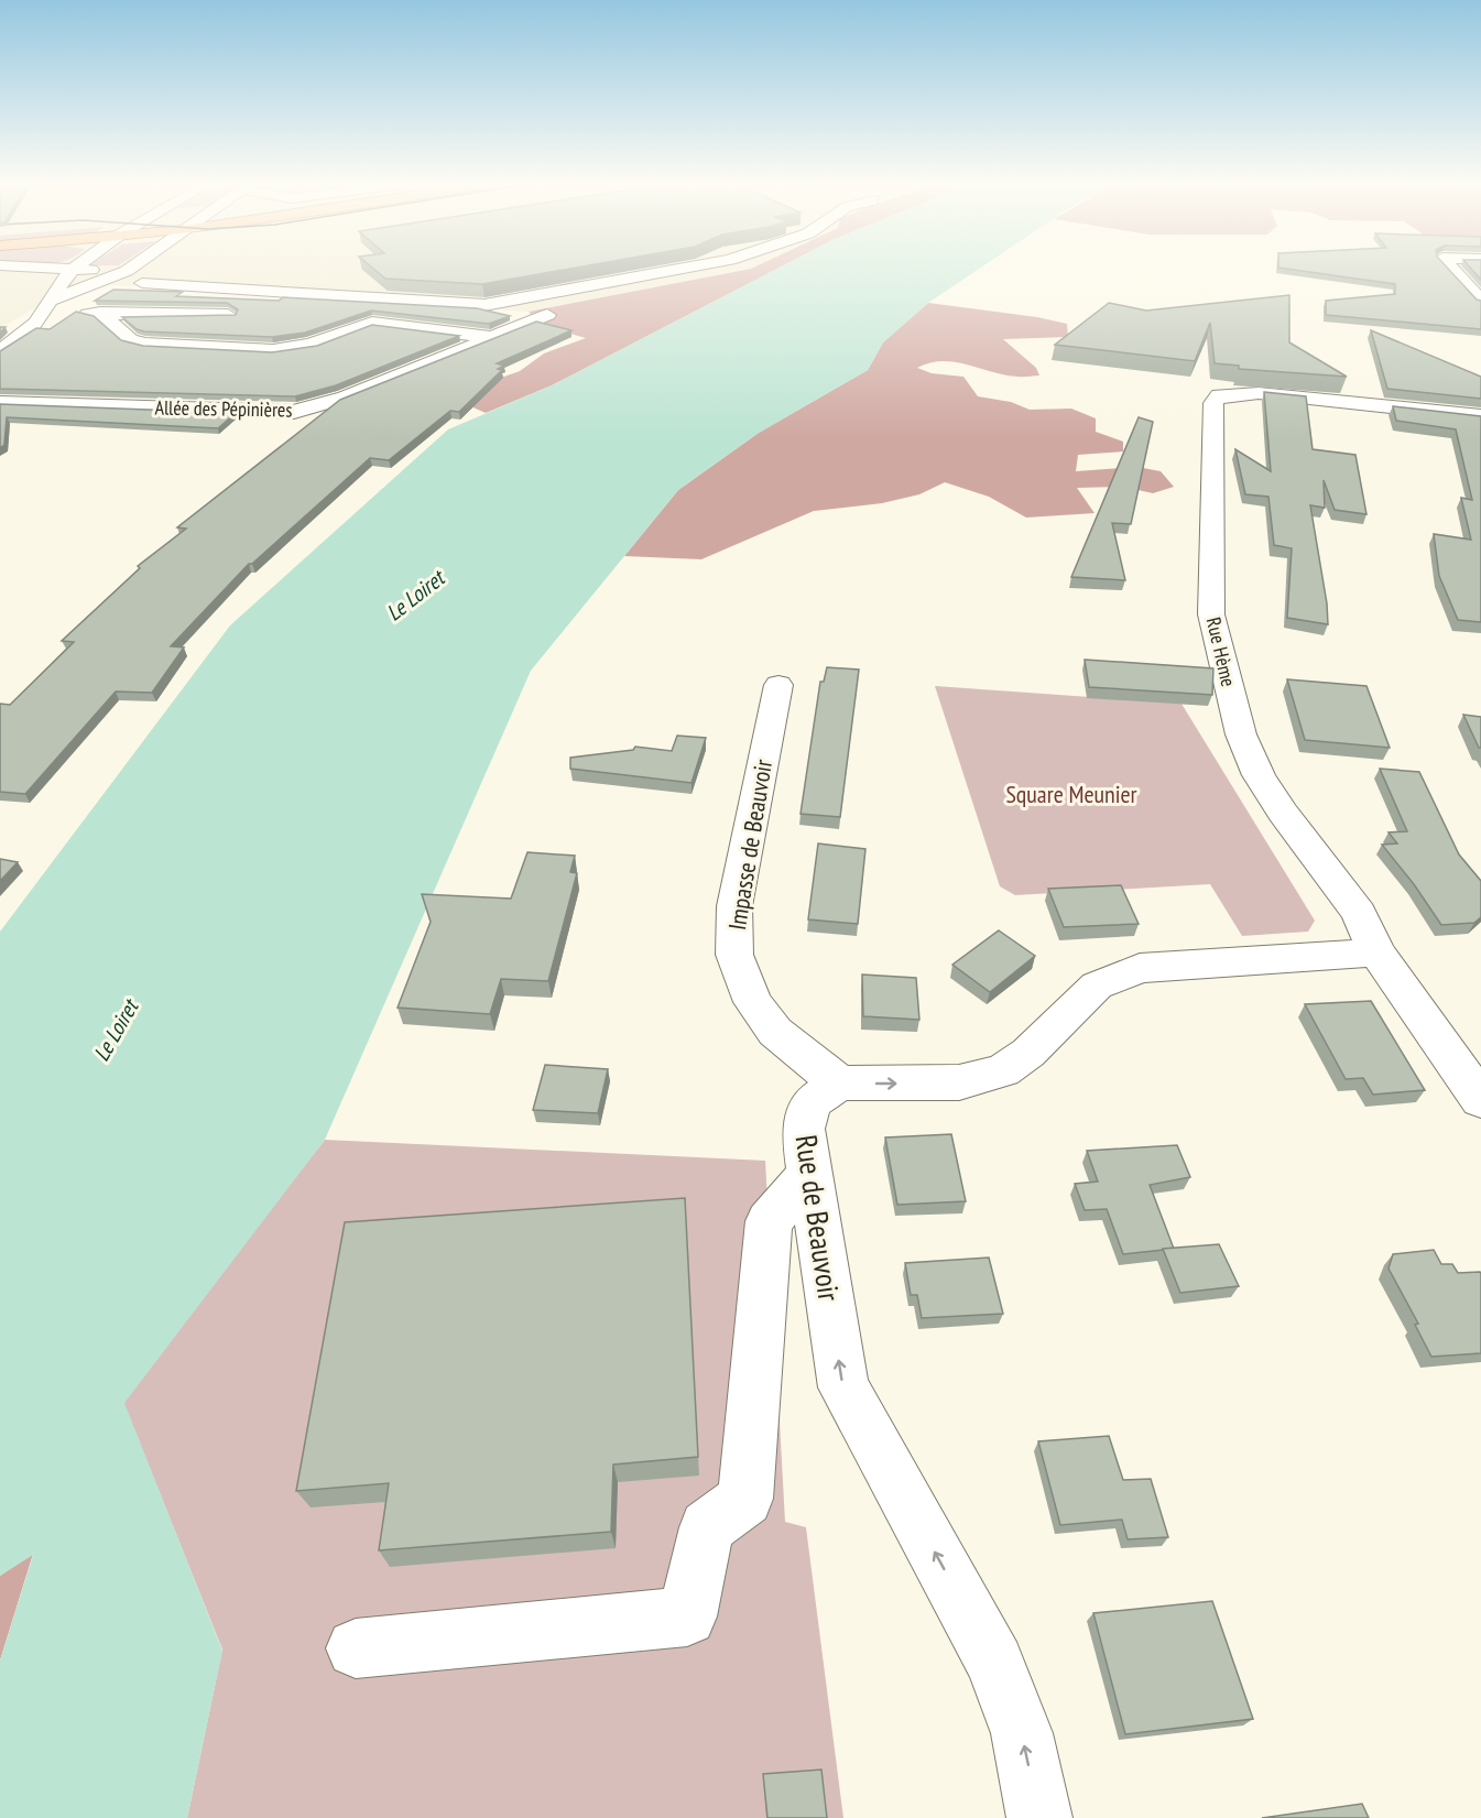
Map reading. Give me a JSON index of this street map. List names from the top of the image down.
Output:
{
  "streets": {
    "street": [
      "Allée des Pépinières",
      "Rue Hème",
      "Impasse de Beauvoir",
      "Rue de Beauvoir"
    ]
  },
  "crossings": [
    ["Impasse de Beauvoir", "Rue de Beauvoir"]
  ],
  "one_way": ["Rue de Beauvoir"],
  "water": ["Le Loiret"],
  "parks": ["Square Meunier"]
}
